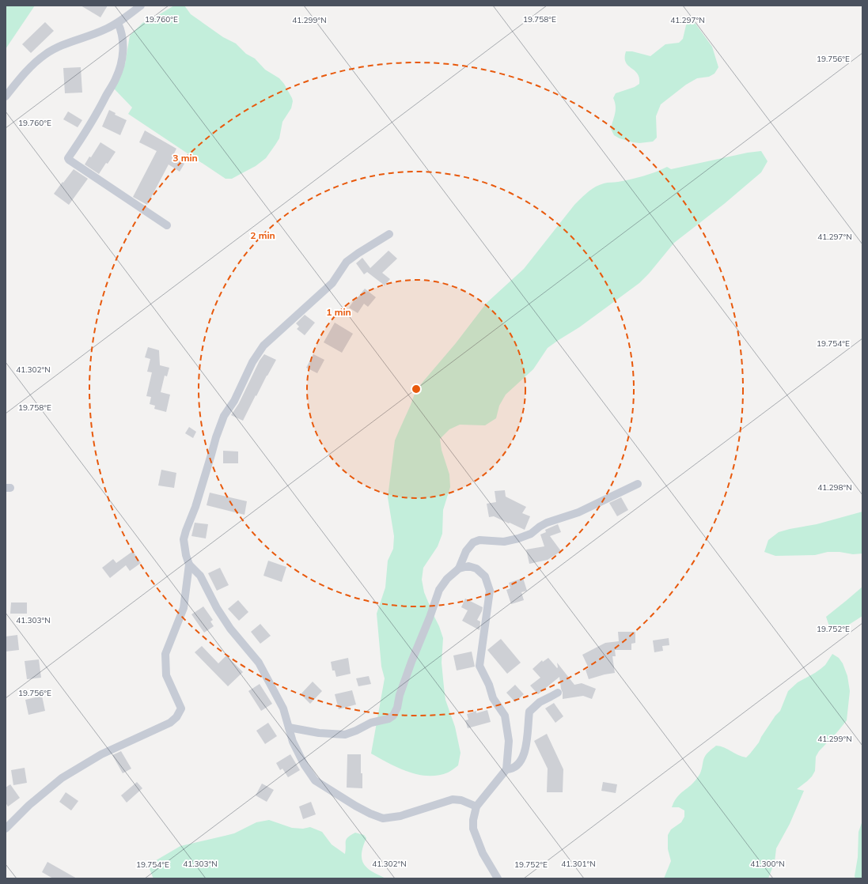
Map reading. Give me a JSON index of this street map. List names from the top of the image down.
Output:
{
  "coordinates": [
    "19.760°E",
    "19.758°E",
    "41.299°N",
    "41.297°N",
    "19.756°E",
    "19.754°E",
    "41.302°N",
    "41.298°N",
    "41.303°N",
    "19.752°E",
    "41.301°N",
    "41.300°N"
  ],
  "rings": ["3 min", "2 min", "1 min"]
}
